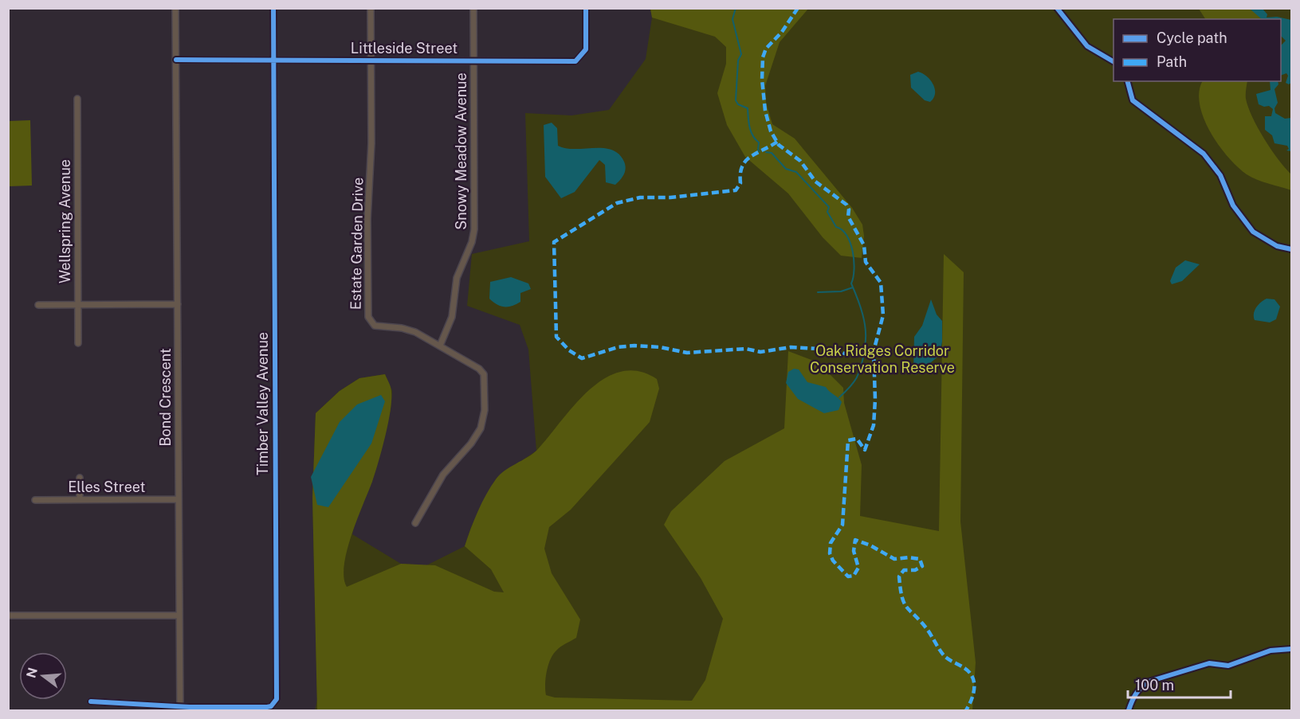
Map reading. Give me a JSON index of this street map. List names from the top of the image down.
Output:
{
  "streets": {
    "street": [
      "Littleside Street",
      "Snowy Meadow Avenue",
      "Wellspring Avenue",
      "Estate Garden Drive",
      "Bond Crescent",
      "Timber Valley Avenue",
      "Elles Street"
    ]
  },
  "crossings": [
    ["Littleside Street", "Snowy Meadow Avenue"],
    ["Littleside Street", "Estate Garden Drive"],
    ["Littleside Street", "Bond Crescent"],
    ["Littleside Street", "Timber Valley Avenue"],
    ["Snowy Meadow Avenue", "Estate Garden Drive"],
    ["Bond Crescent", "Timber Valley Avenue"],
    ["Bond Crescent", "Elles Street"]
  ],
  "parks": ["Oak Ridges Corridor Conservation Reserve"],
  "legend": ["Cycle path", "Path"],
  "scale_bar": "100 m",
  "north": "left"
}
